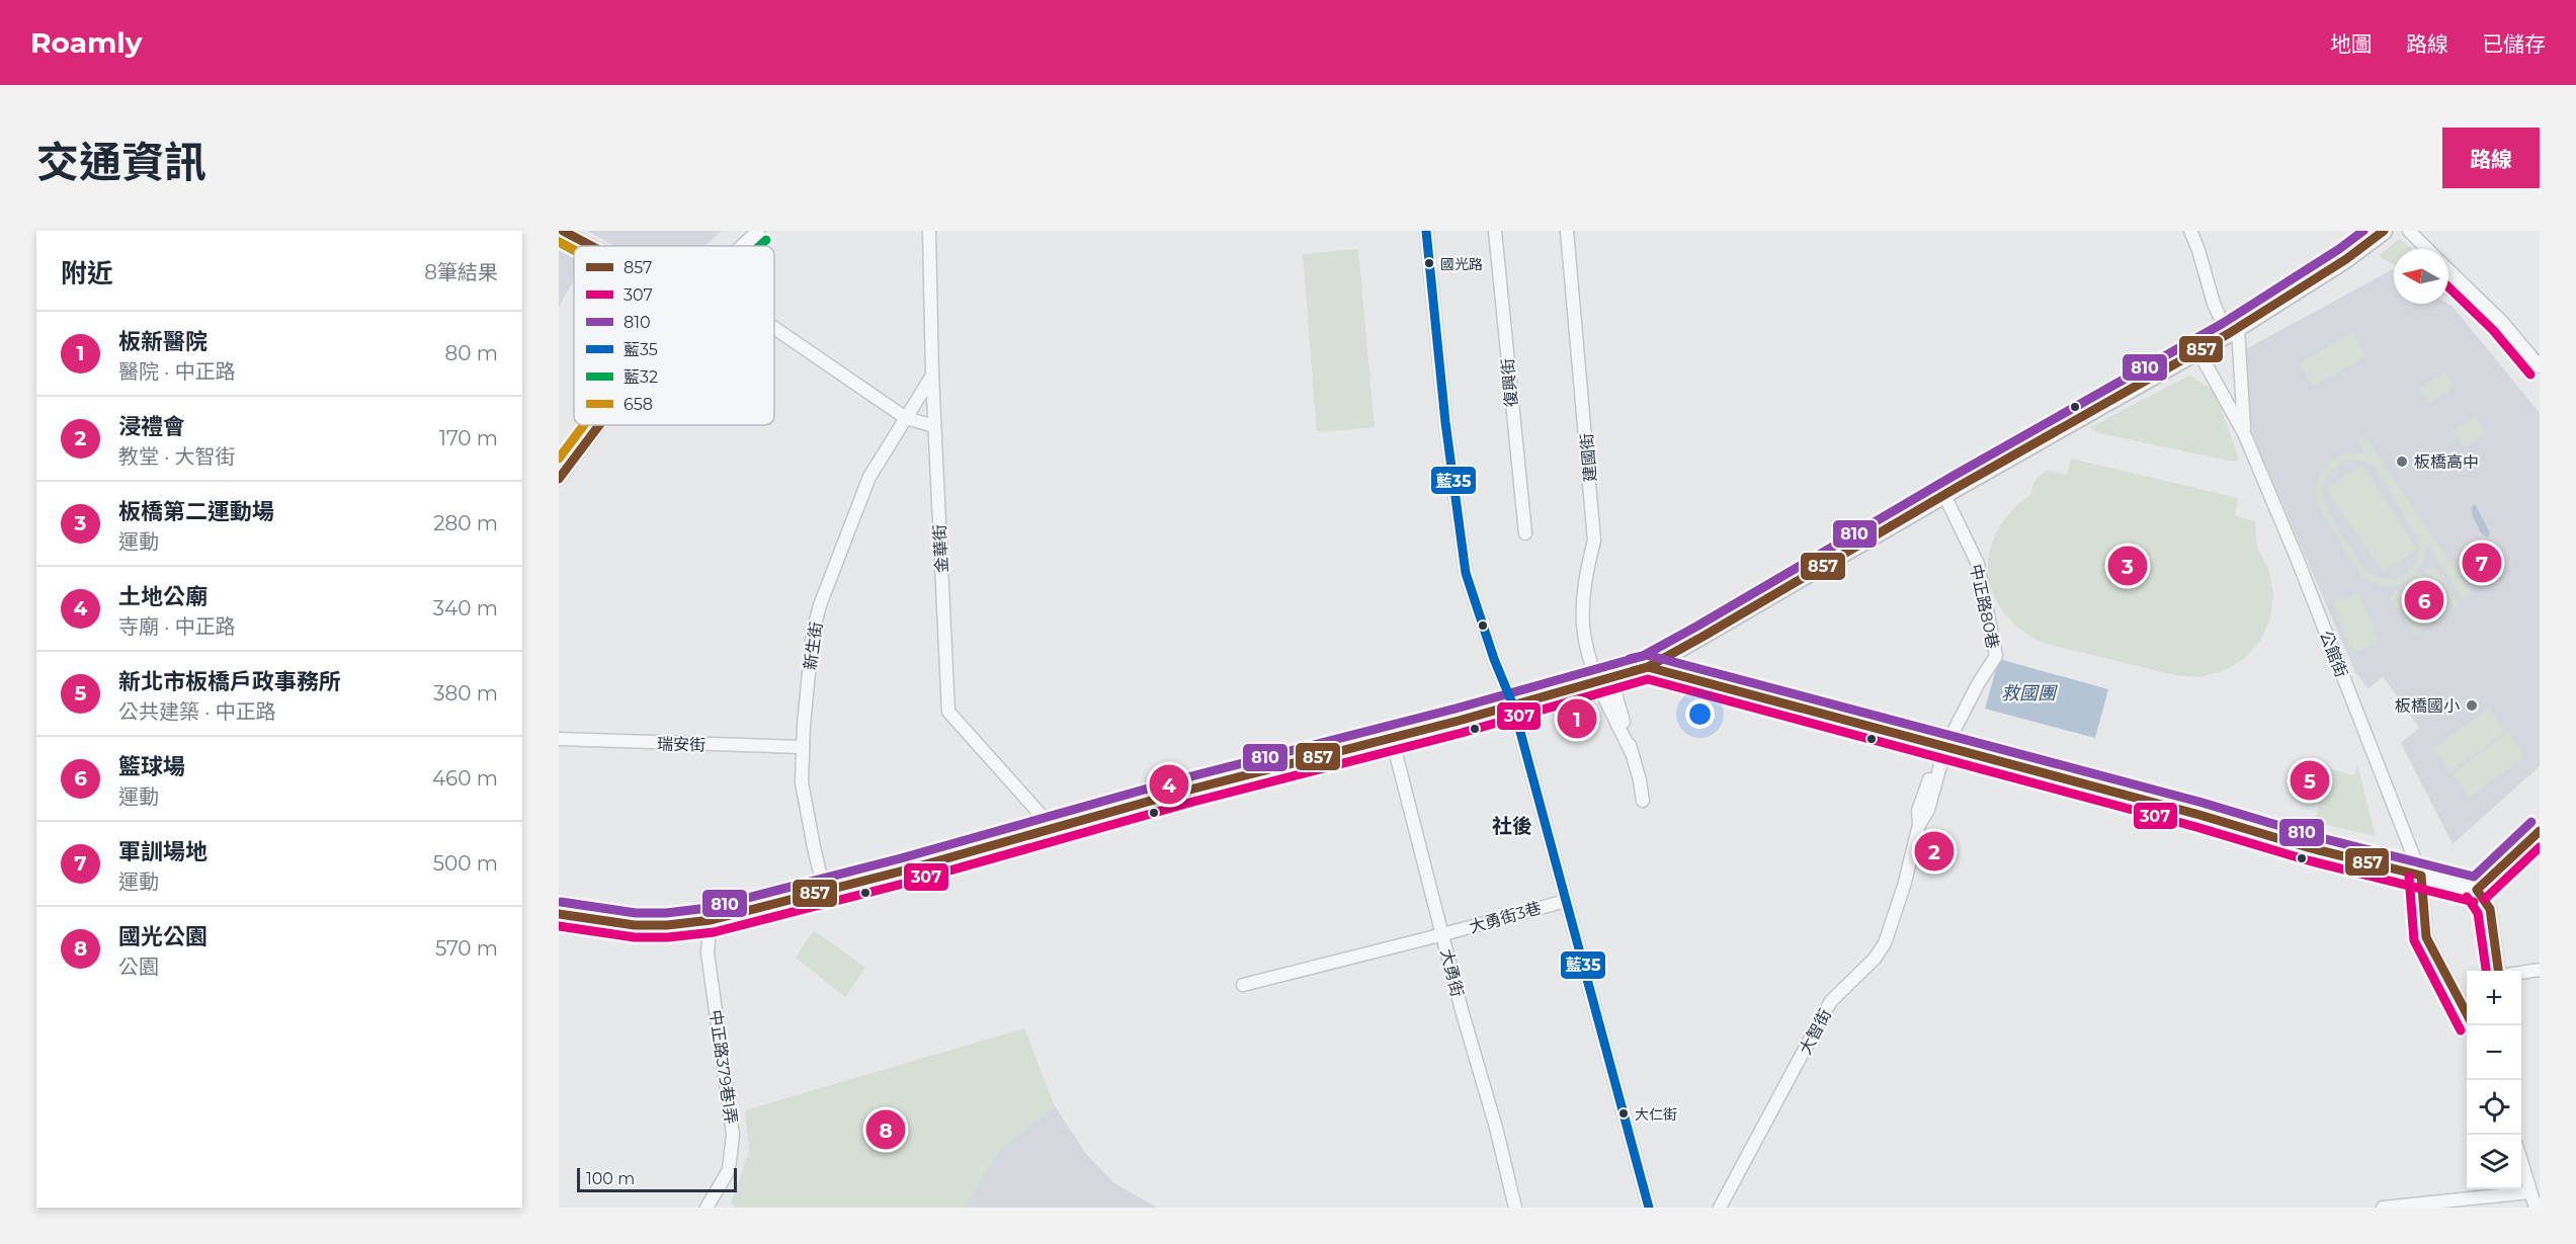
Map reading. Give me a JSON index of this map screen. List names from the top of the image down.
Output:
{
  "streets": {
    "street": [
      "復興街",
      "建國街",
      "金華街",
      "中正路80巷",
      "新生街",
      "公館街",
      "瑞安街",
      "大勇街3巷",
      "大勇街",
      "大智街",
      "中正路379巷1弄"
    ]
  },
  "crossings": [
    ["金華街", "新生街"],
    ["中正路80巷", "大智街"],
    ["新生街", "瑞安街"],
    ["大勇街3巷", "大勇街"]
  ],
  "districts": ["社後"],
  "water": ["救國團"],
  "places": [
    "國光路",
    "板橋高中",
    "板橋國小",
    "大仁街"
  ],
  "lines": [
    "transit line 857",
    "transit line 810",
    "transit line 藍35",
    "transit line 藍32",
    "transit line 658",
    "transit line 307"
  ],
  "legend": [
    "857",
    "307",
    "810",
    "藍35",
    "藍32",
    "658"
  ],
  "scale_bar": "100 m",
  "north": "left",
  "page": {
    "header": "Roamly",
    "nav": ["地圖", "路線", "已儲存"],
    "title": "交通資訊",
    "buttons": "路線",
    "heading": ["附近", "8筆結果"],
    "list": [
      {
        "mark": "1",
        "name": "板新醫院",
        "note": "醫院 · 中正路",
        "value": "80 m"
      },
      {
        "mark": "2",
        "name": "浸禮會",
        "note": "教堂 · 大智街",
        "value": "170 m"
      },
      {
        "mark": "3",
        "name": "板橋第二運動場",
        "note": "運動",
        "value": "280 m"
      },
      {
        "mark": "4",
        "name": "土地公廟",
        "note": "寺廟 · 中正路",
        "value": "340 m"
      },
      {
        "mark": "5",
        "name": "新北市板橋戶政事務所",
        "note": "公共建築 · 中正路",
        "value": "380 m"
      },
      {
        "mark": "6",
        "name": "籃球場",
        "note": "運動",
        "value": "460 m"
      },
      {
        "mark": "7",
        "name": "軍訓場地",
        "note": "運動",
        "value": "500 m"
      },
      {
        "mark": "8",
        "name": "國光公園",
        "note": "公園",
        "value": "570 m"
      }
    ],
    "pins": [
      "7",
      "3",
      "6",
      "1",
      "5",
      "4",
      "2",
      "8"
    ],
    "map_buttons": ["+", "−"],
    "scale": "100 m"
  }
}
